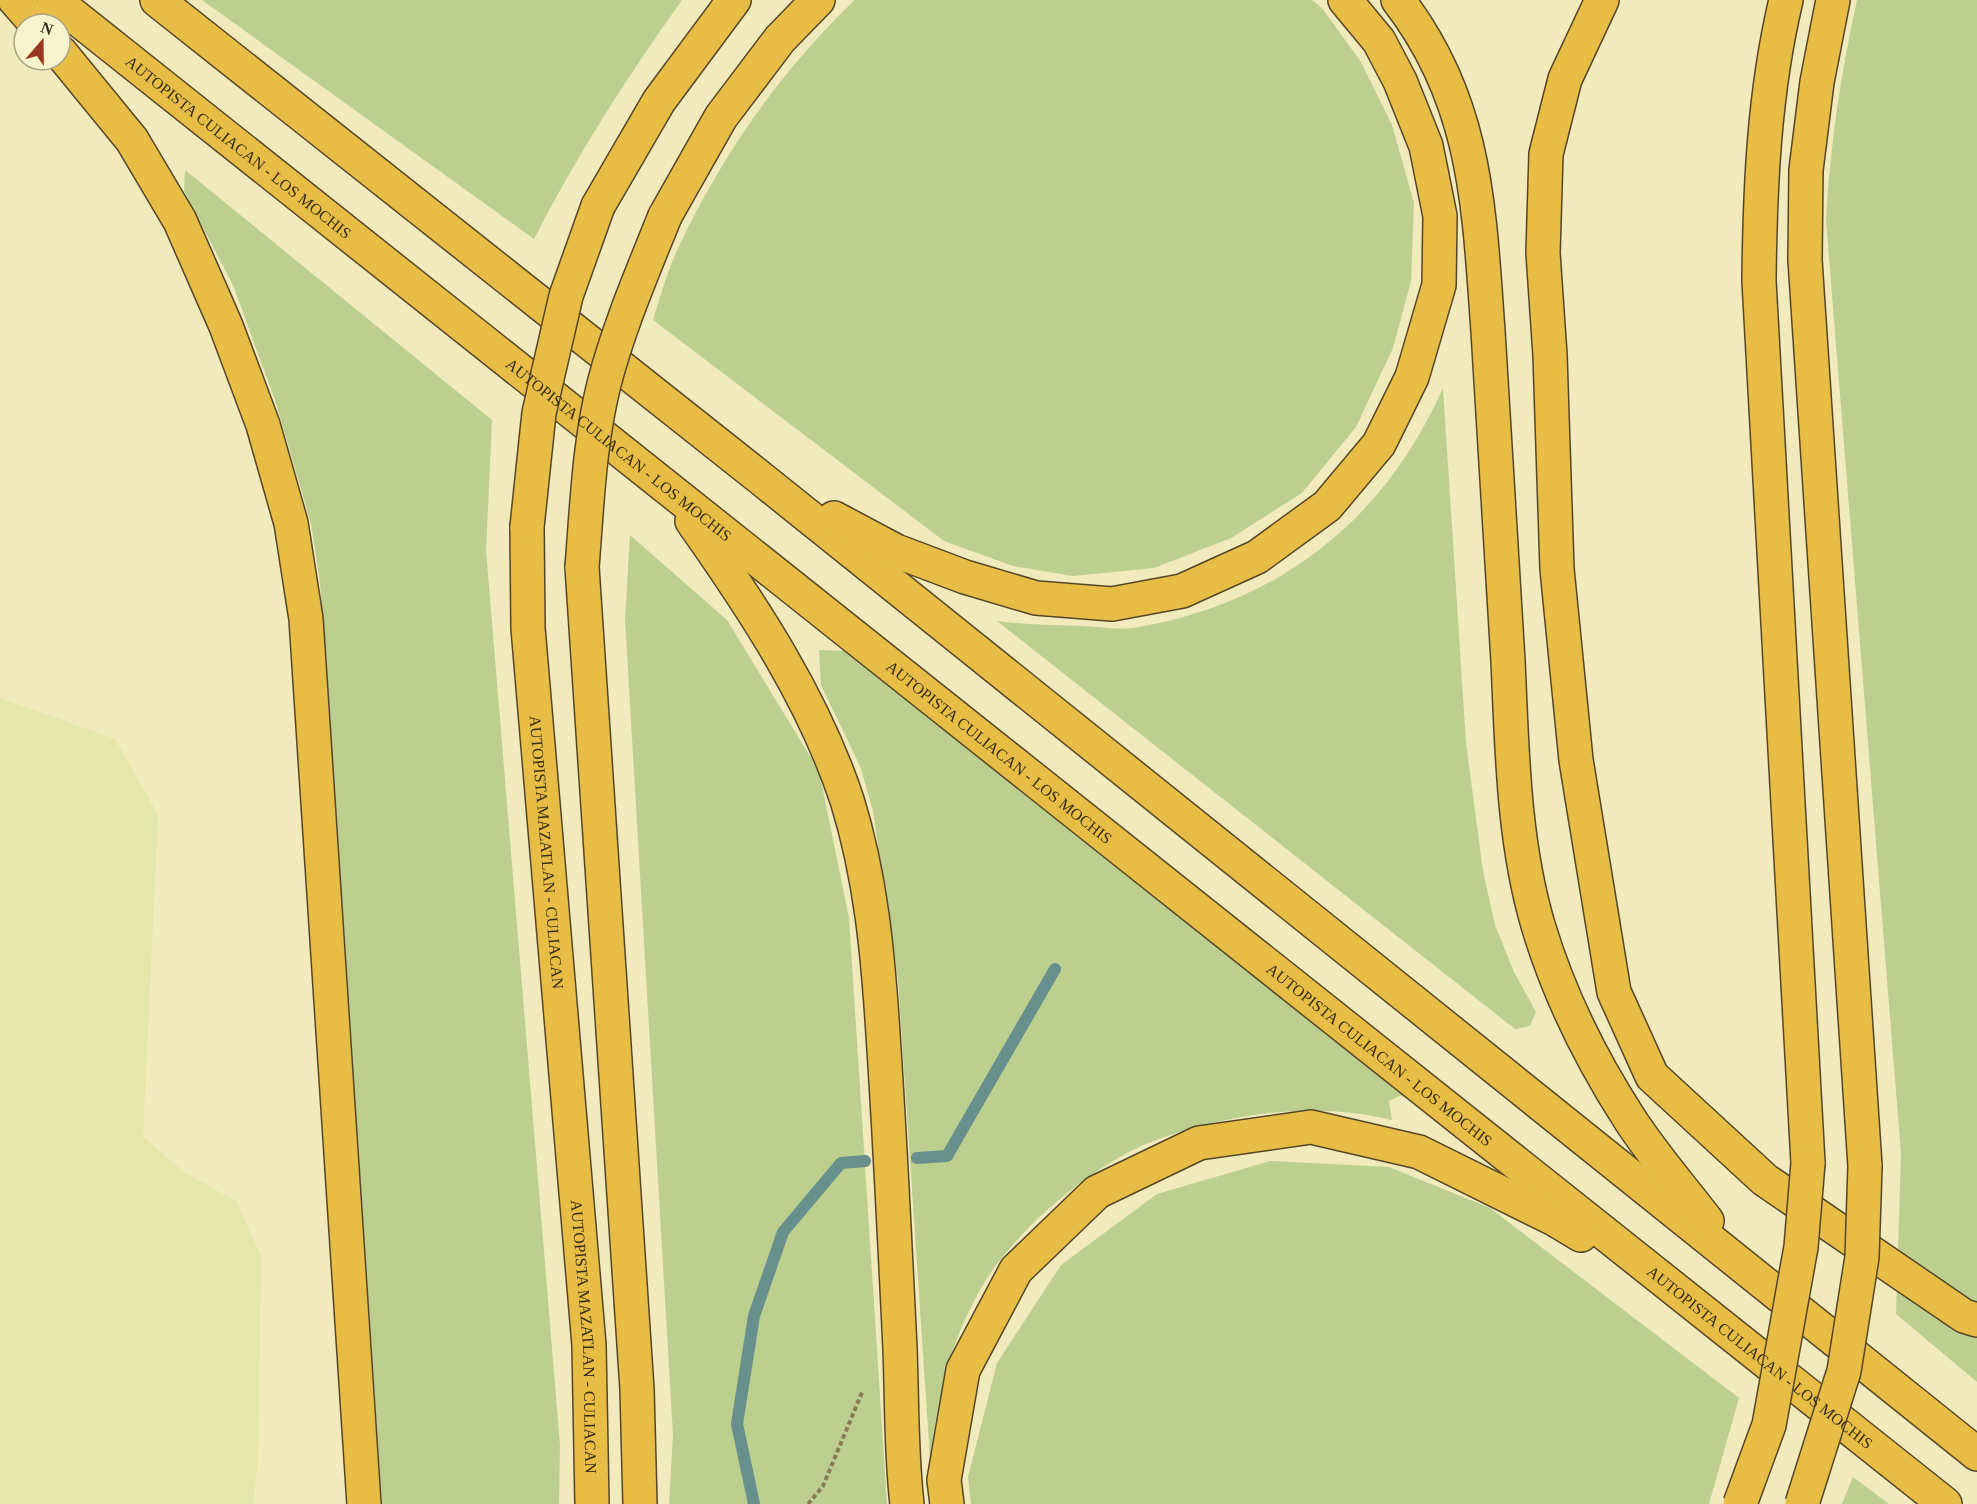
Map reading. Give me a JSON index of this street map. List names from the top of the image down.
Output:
{
  "streets": {
    "highway": ["AUTOPISTA CULIACAN - LOS MOCHIS", "AUTOPISTA MAZATLAN - CULIACAN"]
  },
  "north": "top"
}
